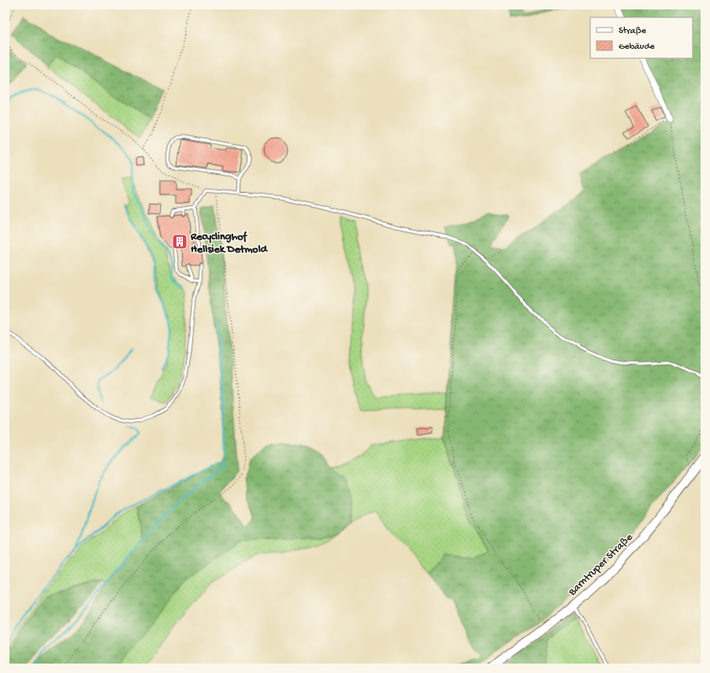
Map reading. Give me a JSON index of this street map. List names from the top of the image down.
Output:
{
  "streets": {
    "main road": ["Barntruper Straße"]
  },
  "places": {
    "building": ["Recyclinghof Hellsiek Detmold"]
  },
  "legend": ["Straße", "Gebäude"]
}
